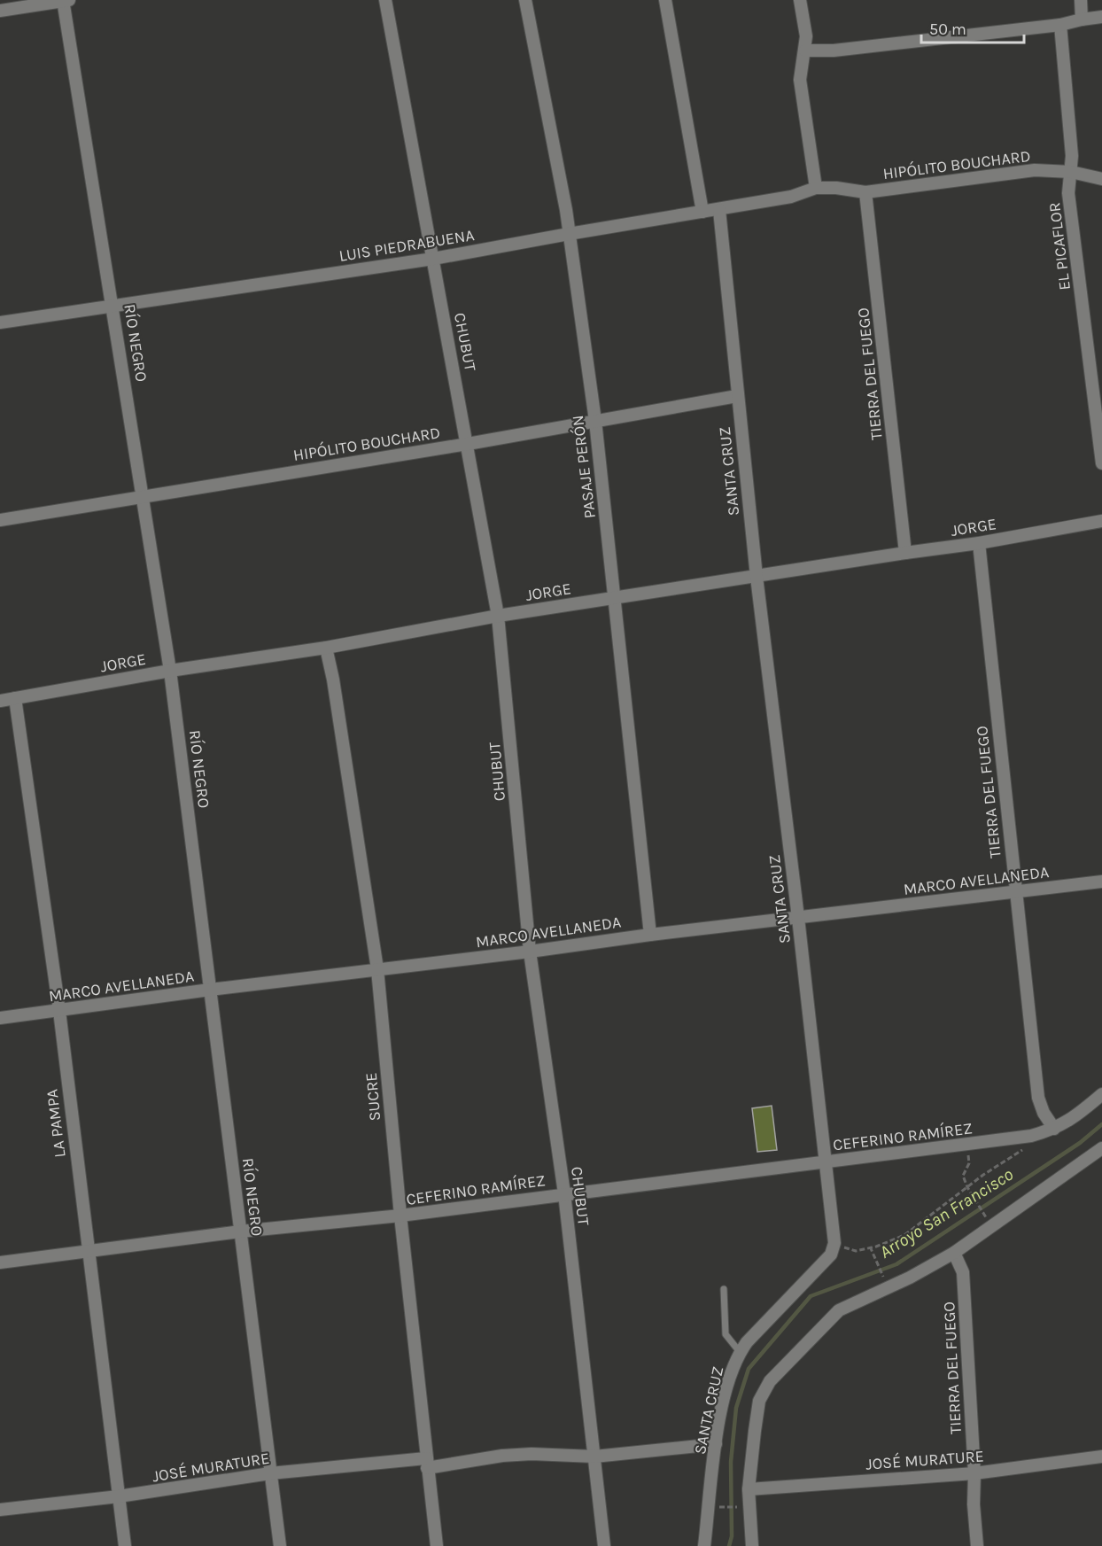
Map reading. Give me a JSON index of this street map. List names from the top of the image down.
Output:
{
  "streets": {
    "street": [
      "HIPÓLITO BOUCHARD",
      "LUIS PIEDRABUENA",
      "EL PICAFLOR",
      "CHUBUT",
      "RÍO NEGRO",
      "TIERRA DEL FUEGO",
      "PASAJE PERÓN",
      "SANTA CRUZ",
      "JORGE",
      "MARCO AVELLANEDA",
      "SUCRE",
      "LA PAMPA",
      "CEFERINO RAMÍREZ",
      "JOSÉ MURATURE"
    ]
  },
  "crossings": [
    ["HIPÓLITO BOUCHARD", "LUIS PIEDRABUENA"],
    ["HIPÓLITO BOUCHARD", "EL PICAFLOR"],
    ["HIPÓLITO BOUCHARD", "CHUBUT"],
    ["HIPÓLITO BOUCHARD", "RÍO NEGRO"],
    ["HIPÓLITO BOUCHARD", "TIERRA DEL FUEGO"],
    ["HIPÓLITO BOUCHARD", "PASAJE PERÓN"],
    ["HIPÓLITO BOUCHARD", "SANTA CRUZ"],
    ["LUIS PIEDRABUENA", "CHUBUT"],
    ["LUIS PIEDRABUENA", "RÍO NEGRO"],
    ["LUIS PIEDRABUENA", "PASAJE PERÓN"],
    ["LUIS PIEDRABUENA", "SANTA CRUZ"],
    ["CHUBUT", "JORGE"],
    ["CHUBUT", "MARCO AVELLANEDA"],
    ["CHUBUT", "CEFERINO RAMÍREZ"],
    ["CHUBUT", "JOSÉ MURATURE"],
    ["RÍO NEGRO", "JORGE"],
    ["RÍO NEGRO", "MARCO AVELLANEDA"],
    ["RÍO NEGRO", "CEFERINO RAMÍREZ"],
    ["RÍO NEGRO", "JOSÉ MURATURE"],
    ["TIERRA DEL FUEGO", "JORGE"],
    ["TIERRA DEL FUEGO", "MARCO AVELLANEDA"],
    ["TIERRA DEL FUEGO", "CEFERINO RAMÍREZ"],
    ["TIERRA DEL FUEGO", "JOSÉ MURATURE"],
    ["PASAJE PERÓN", "JORGE"],
    ["PASAJE PERÓN", "MARCO AVELLANEDA"],
    ["SANTA CRUZ", "JORGE"],
    ["SANTA CRUZ", "MARCO AVELLANEDA"],
    ["SANTA CRUZ", "CEFERINO RAMÍREZ"],
    ["SANTA CRUZ", "JOSÉ MURATURE"],
    ["JORGE", "SUCRE"],
    ["JORGE", "LA PAMPA"],
    ["MARCO AVELLANEDA", "SUCRE"],
    ["MARCO AVELLANEDA", "LA PAMPA"],
    ["SUCRE", "CEFERINO RAMÍREZ"],
    ["SUCRE", "JOSÉ MURATURE"],
    ["LA PAMPA", "CEFERINO RAMÍREZ"],
    ["LA PAMPA", "JOSÉ MURATURE"]
  ],
  "water": ["Arroyo San Francisco"],
  "scale_bar": "50 m"
}
